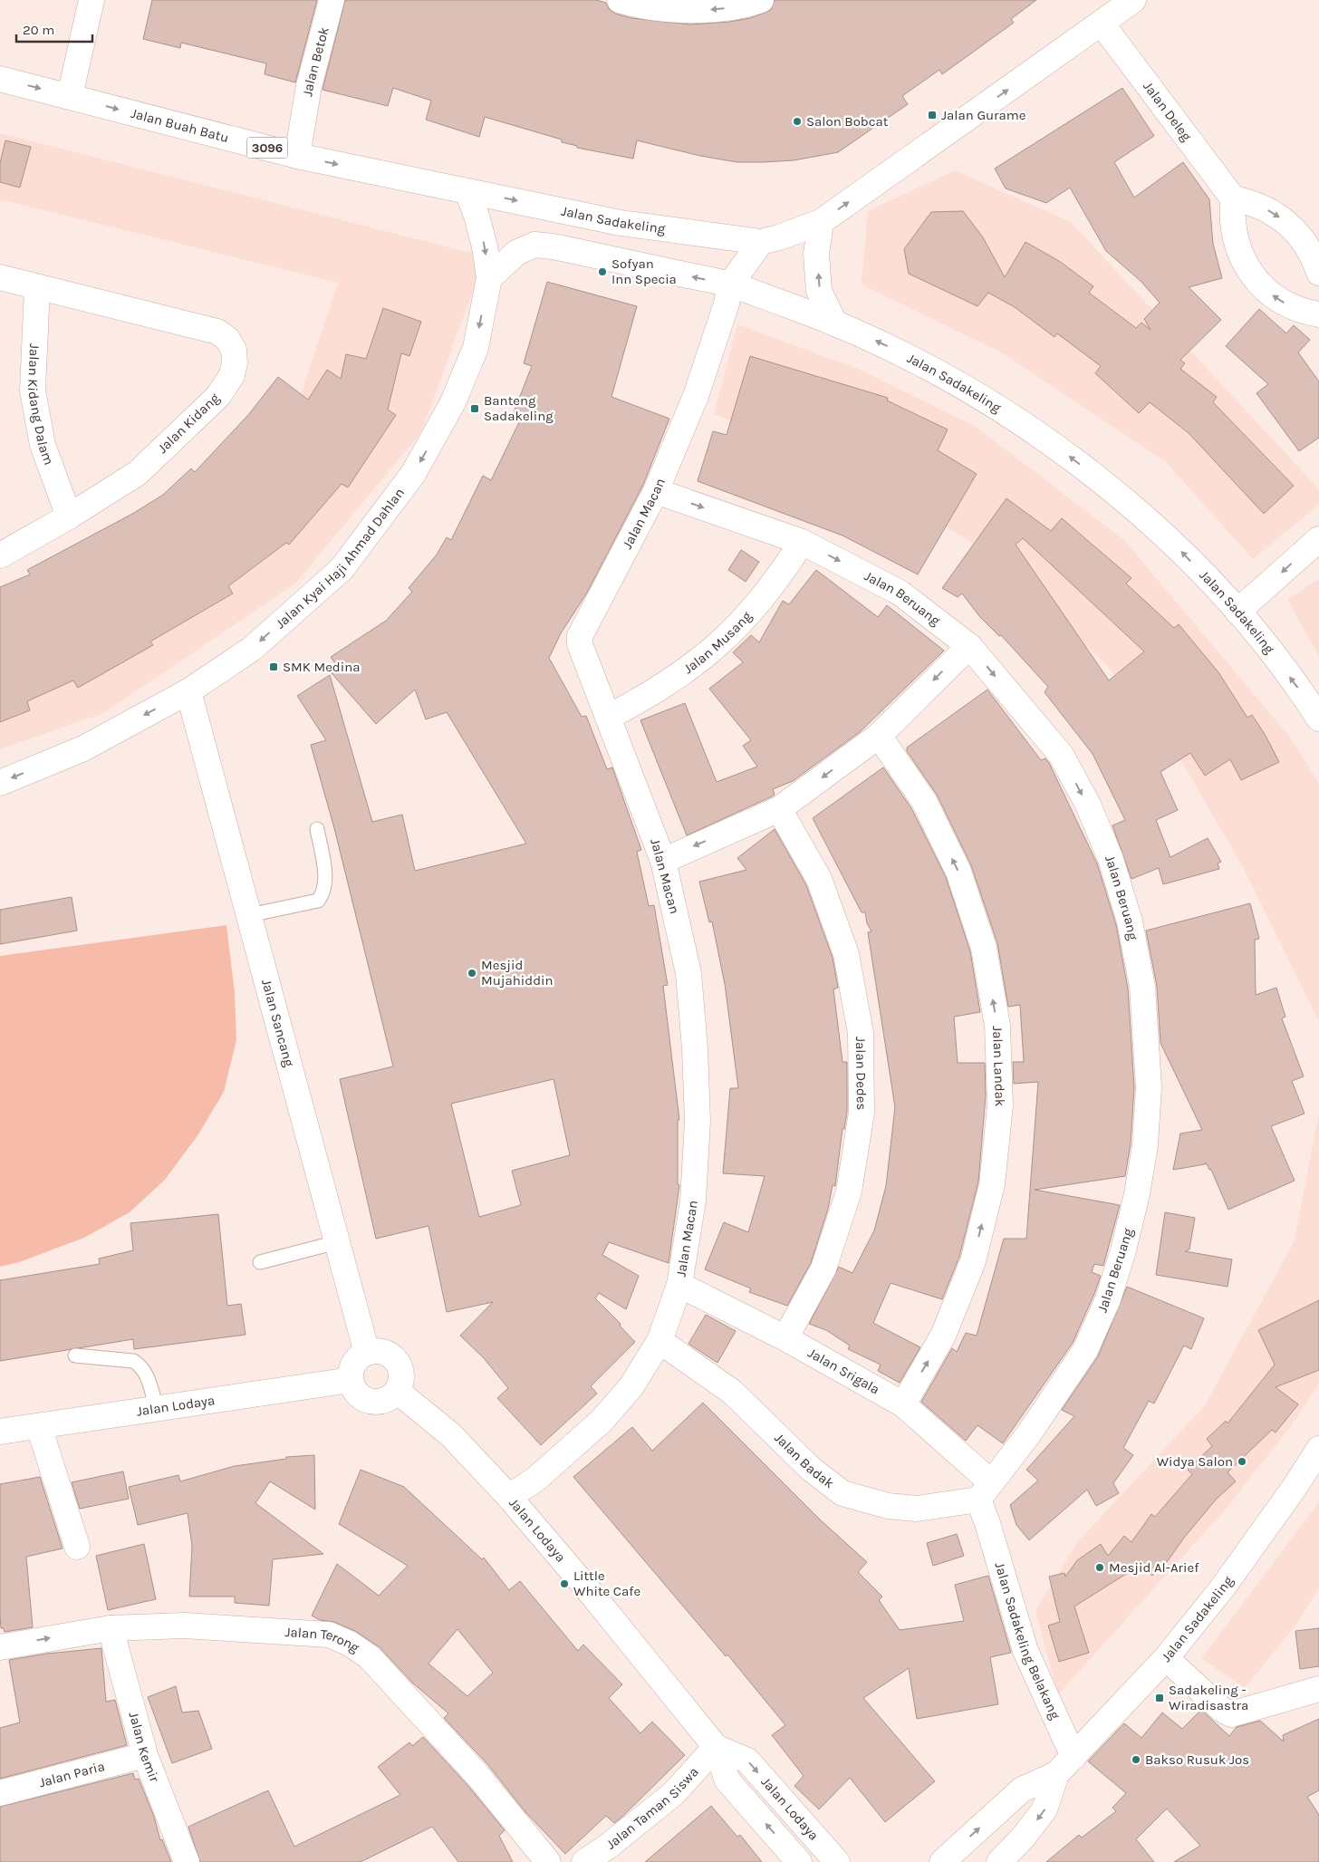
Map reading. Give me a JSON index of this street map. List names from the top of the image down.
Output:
{
  "streets": {
    "street": [
      "Jalan Betok",
      "Jalan Deleg",
      "Jalan Buah Batu",
      "3096",
      "Jalan Sadakeling",
      "Jalan Kidang Dalam",
      "Jalan Kidang",
      "Jalan Macan",
      "Jalan Kyai Haji Ahmad Dahlan",
      "Jalan Beruang",
      "Jalan Musang",
      "Jalan Sancang",
      "Jalan Landak",
      "Jalan Dedes",
      "Jalan Srigala",
      "Jalan Lodaya",
      "Jalan Badak",
      "Jalan Sadakeling Belakang",
      "Jalan Terong",
      "Jalan Kemir",
      "Jalan Paria",
      "Jalan Taman Siswa"
    ]
  },
  "crossings": [
    ["Jalan Betok", "Jalan Buah Batu"],
    ["Jalan Buah Batu", "Jalan Sadakeling"],
    ["Jalan Buah Batu", "Jalan Kyai Haji Ahmad Dahlan"],
    ["Jalan Sadakeling", "Jalan Macan"],
    ["Jalan Sadakeling", "Jalan Kyai Haji Ahmad Dahlan"],
    ["Jalan Sadakeling", "Jalan Sadakeling Belakang"],
    ["Jalan Kidang Dalam", "Jalan Kidang"],
    ["Jalan Macan", "Jalan Beruang"],
    ["Jalan Macan", "Jalan Musang"],
    ["Jalan Macan", "Jalan Srigala"],
    ["Jalan Macan", "Jalan Lodaya"],
    ["Jalan Macan", "Jalan Badak"],
    ["Jalan Kyai Haji Ahmad Dahlan", "Jalan Sancang"],
    ["Jalan Beruang", "Jalan Musang"],
    ["Jalan Beruang", "Jalan Srigala"],
    ["Jalan Beruang", "Jalan Badak"],
    ["Jalan Beruang", "Jalan Sadakeling Belakang"],
    ["Jalan Sancang", "Jalan Lodaya"],
    ["Jalan Landak", "Jalan Srigala"],
    ["Jalan Dedes", "Jalan Srigala"],
    ["Jalan Srigala", "Jalan Badak"],
    ["Jalan Srigala", "Jalan Sadakeling Belakang"],
    ["Jalan Lodaya", "Jalan Taman Siswa"],
    ["Jalan Badak", "Jalan Sadakeling Belakang"],
    ["Jalan Terong", "Jalan Kemir"],
    ["Jalan Kemir", "Jalan Paria"]
  ],
  "one_way": [
    "Jalan Buah Batu",
    "Jalan Kyai Haji Ahmad Dahlan",
    "Jalan Beruang",
    "Jalan Landak"
  ],
  "places": {
    "transit": [
      "Jalan Gurame",
      "Banteng Sadakeling",
      "SMK Medina",
      "Sadakeling - Wiradisastra"
    ],
    "other": [
      "Salon Bobcat",
      "Sofyan Inn Specia",
      "Mesjid Mujahiddin",
      "Widya Salon",
      "Mesjid Al-Arief",
      "Little White Cafe",
      "Bakso Rusuk Jos"
    ]
  },
  "scale_bar": "20 m"
}
